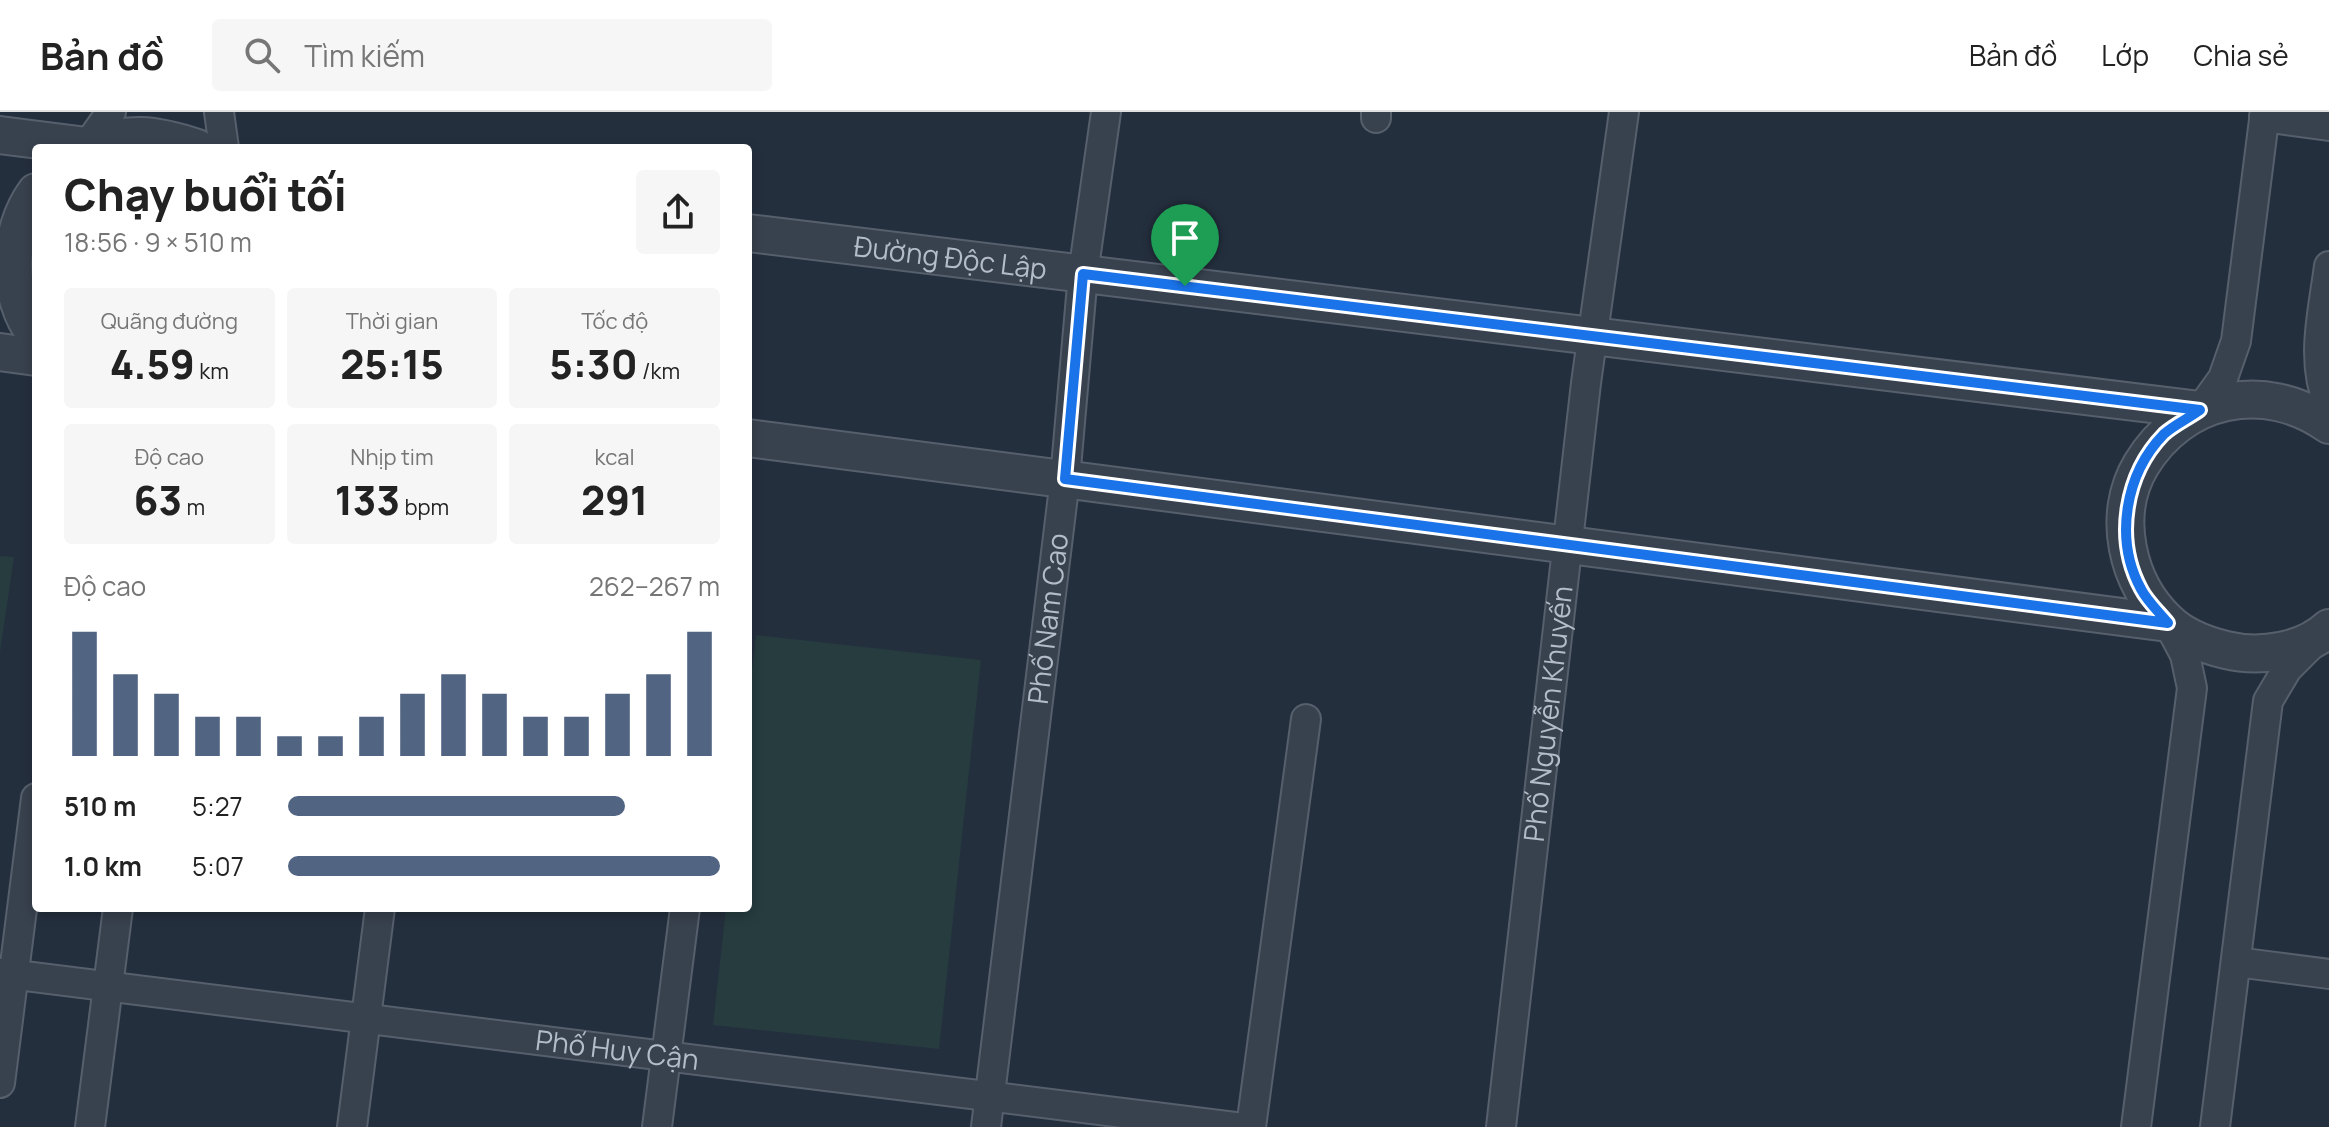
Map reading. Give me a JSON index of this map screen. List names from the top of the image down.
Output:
{
  "streets": {
    "street": [
      "Đường Độc Lập",
      "Phố Nam Cao",
      "Phố Nguyễn Khuyến",
      "Phố Huy Cận"
    ]
  },
  "crossings": [
    ["Đường Độc Lập", "Phố Nam Cao"],
    ["Đường Độc Lập", "Phố Nguyễn Khuyến"],
    ["Phố Nam Cao", "Phố Huy Cận"]
  ],
  "page": {
    "header": "Bản đồ",
    "search": "Tìm kiếm",
    "nav": ["Bản đồ", "Lớp", "Chia sẻ"],
    "heading": ["Chạy buổi tối", "18:56 · 9 × 510 m"],
    "stats": [
      ["Quãng đường", "4.59 km"],
      ["Thời gian", "25:15"],
      ["Tốc độ", "5:30 /km"],
      ["Độ cao", "63 m"],
      ["Nhịp tim", "133 bpm"],
      ["kcal", "291"]
    ],
    "chart": ["Độ cao", "262–267 m"],
    "list": [
      {
        "name": "510 m",
        "note": "5:27"
      },
      {
        "name": "1.0 km",
        "note": "5:07"
      }
    ]
  }
}
